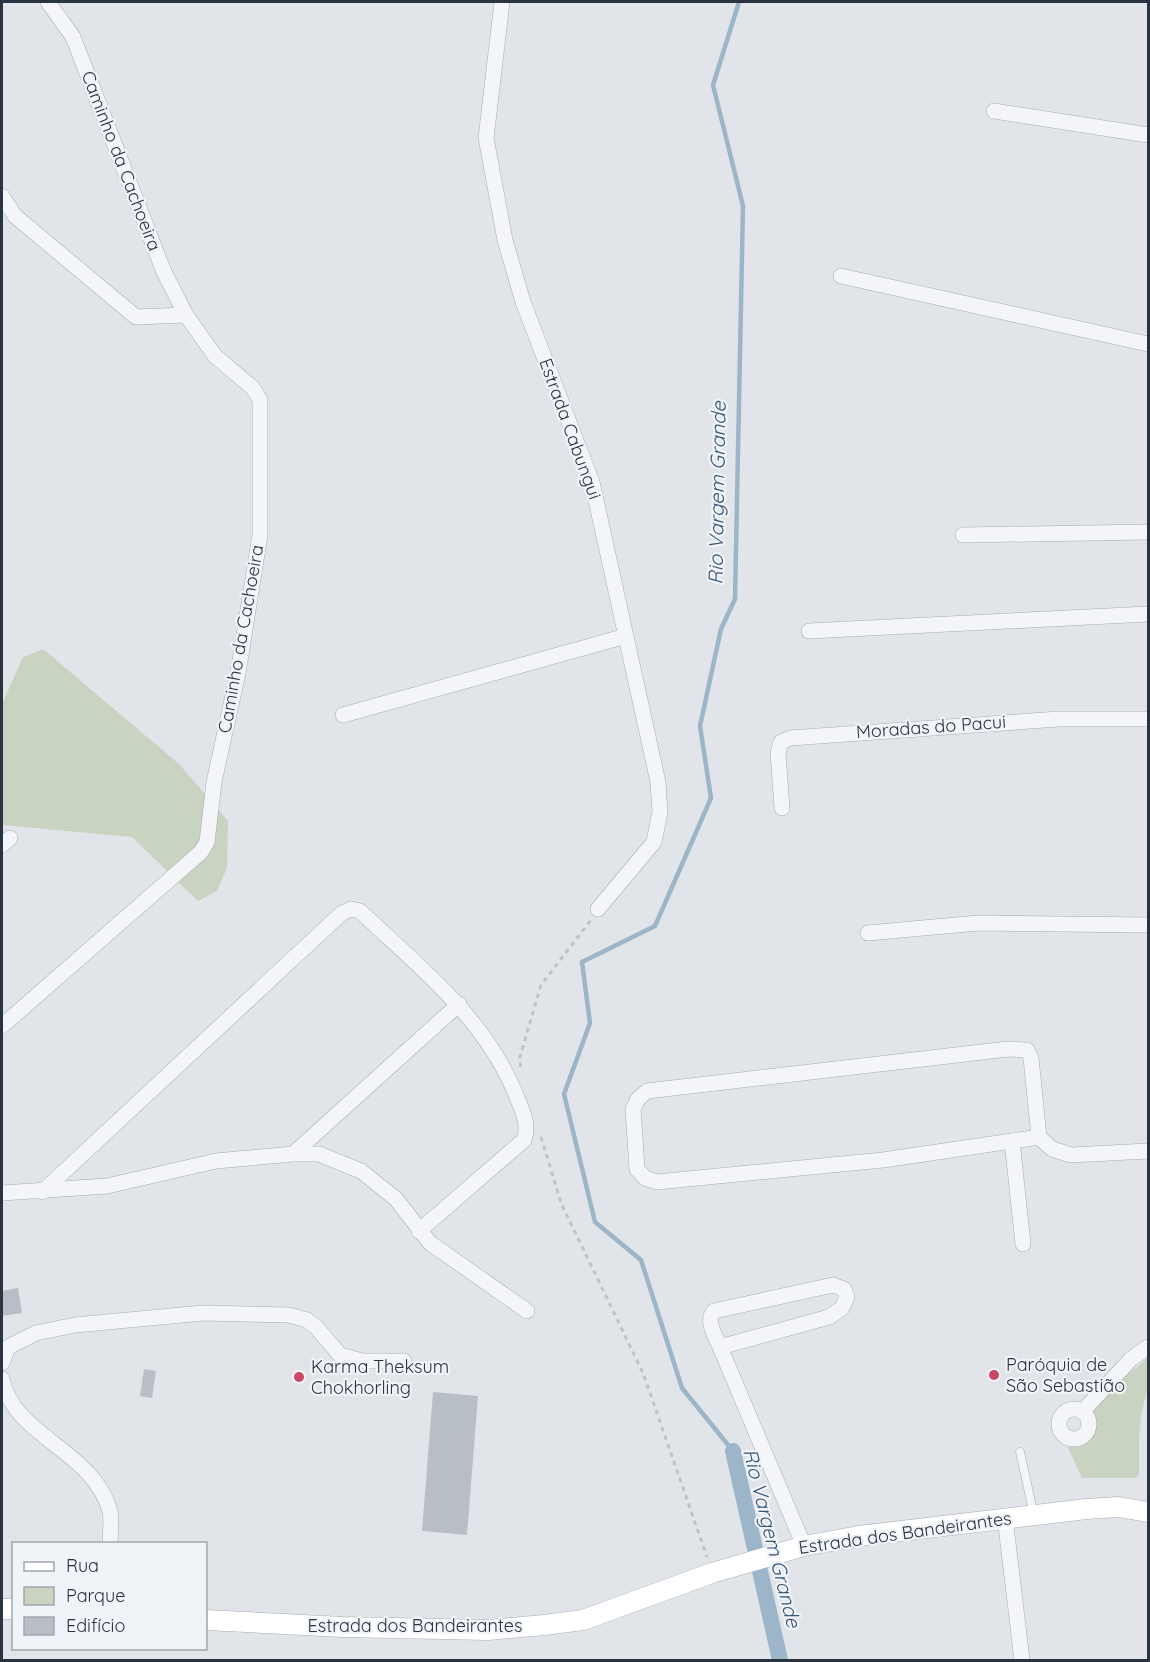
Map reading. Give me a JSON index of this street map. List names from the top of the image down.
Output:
{
  "streets": {
    "main road": ["Estrada dos Bandeirantes"],
    "street": ["Caminho da Cachoeira", "Estrada Cabungui", "Moradas do Pacui"]
  },
  "water": ["Rio Vargem Grande"],
  "places": ["Paróquia de São Sebastião", "Karma Theksum Chokhorling"],
  "legend": ["Rua", "Parque", "Edifício"]
}
